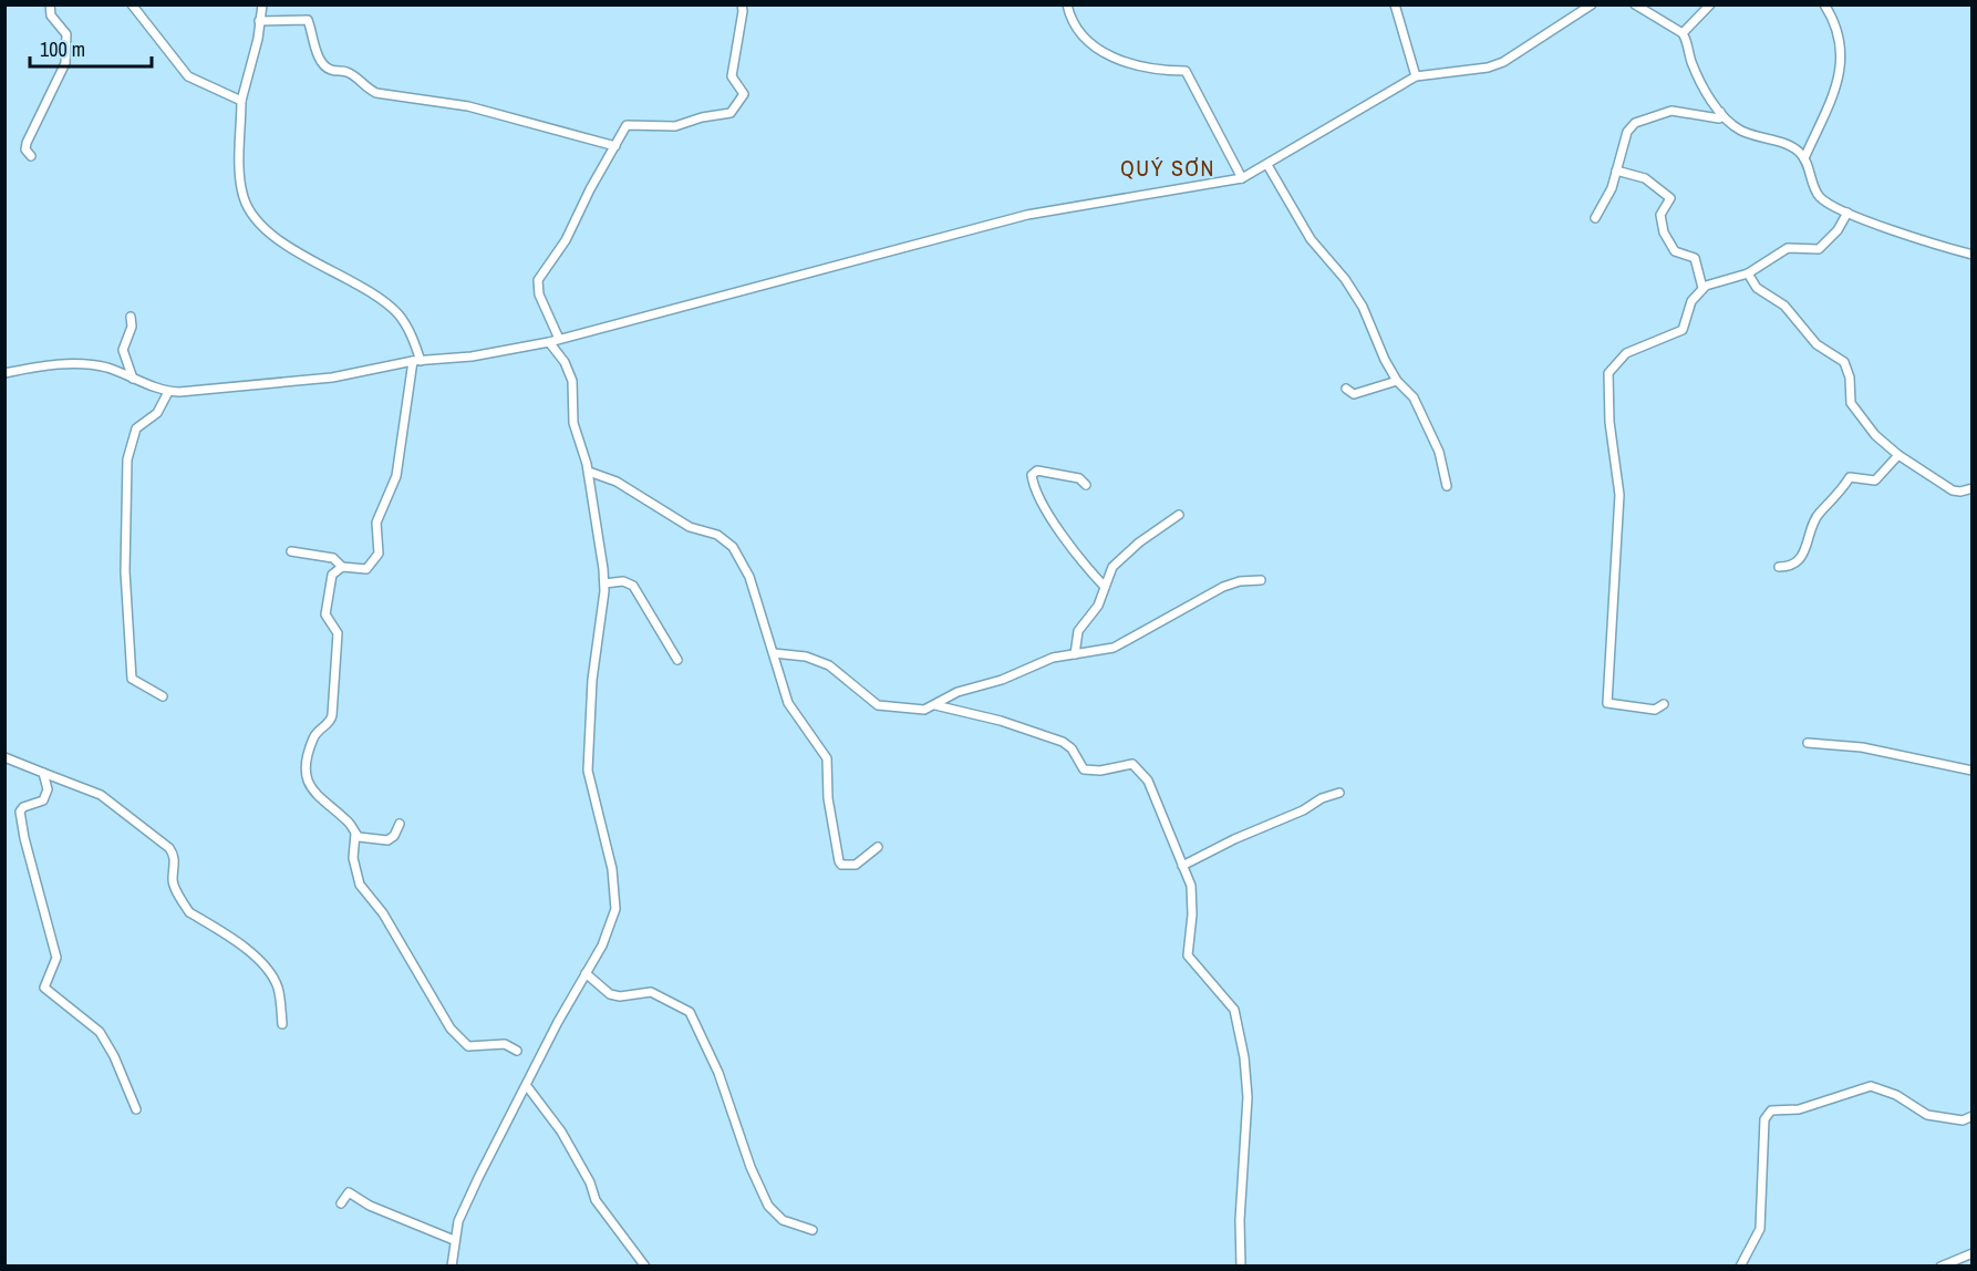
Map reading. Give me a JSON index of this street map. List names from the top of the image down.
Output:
{
  "districts": ["QUÝ SƠN"],
  "scale_bar": "100 m"
}
